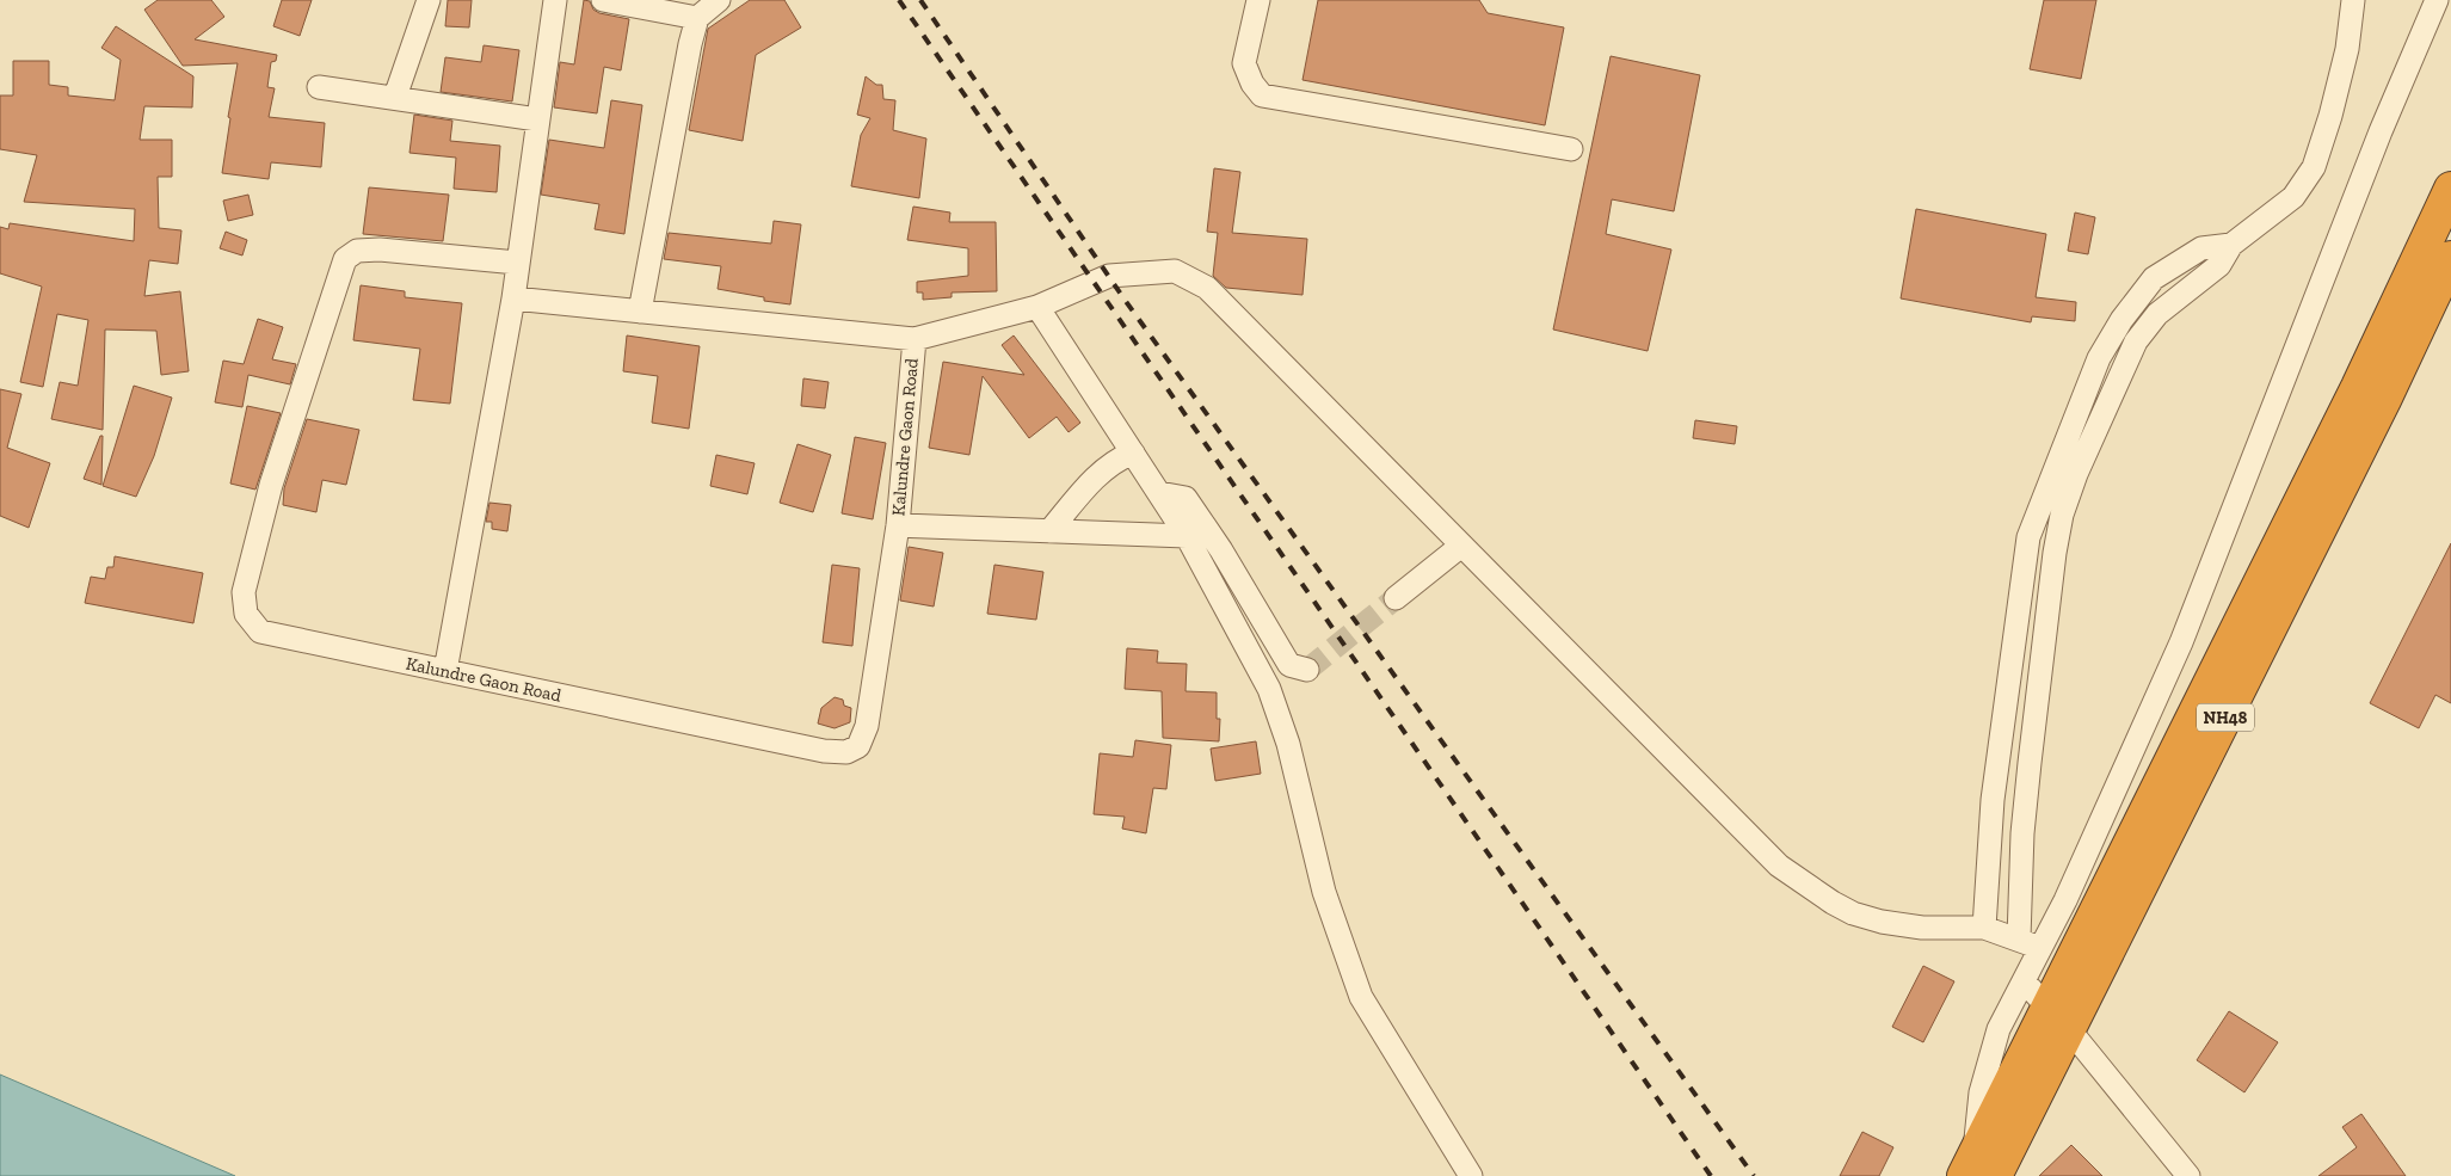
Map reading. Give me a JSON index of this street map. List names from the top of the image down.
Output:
{
  "streets": {
    "highway": ["NH48"],
    "street": ["Kalundre Gaon Road"]
  }
}
